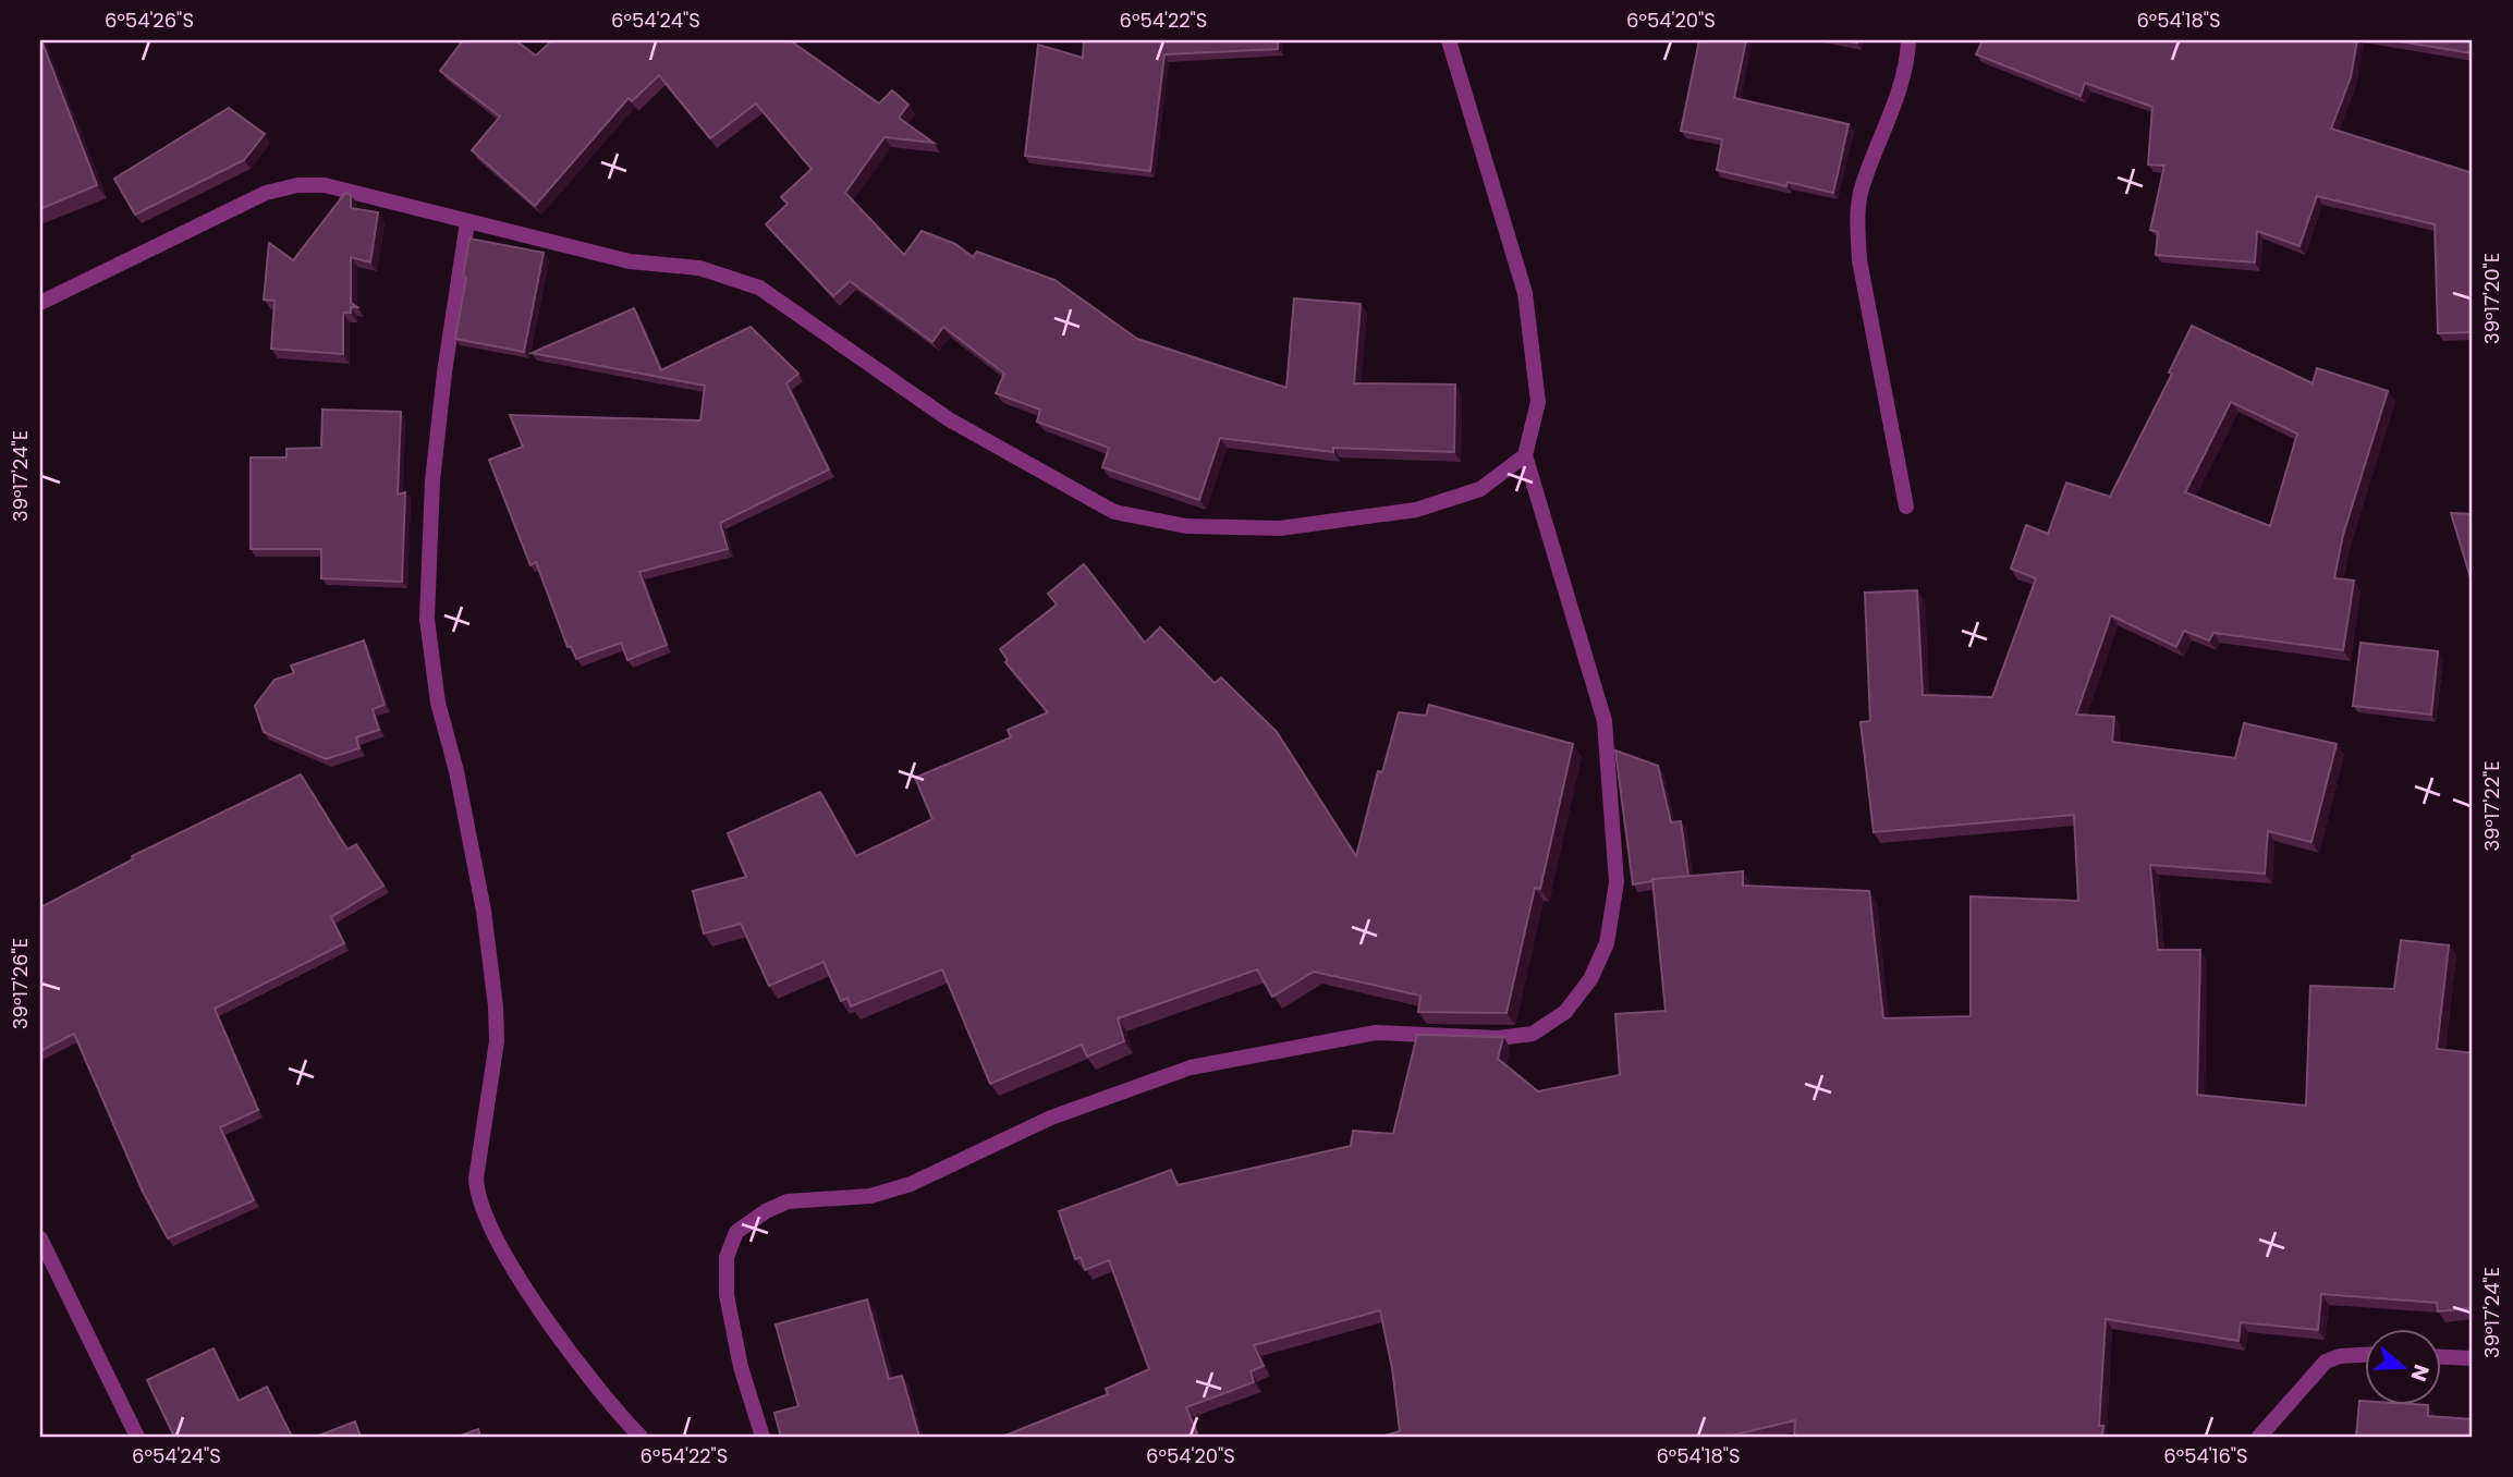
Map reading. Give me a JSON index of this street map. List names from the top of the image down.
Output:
{
  "north": "right",
  "coordinates": [
    "6°54'26\"S",
    "6°54'24\"S",
    "6°54'22\"S",
    "6°54'20\"S",
    "6°54'18\"S",
    "39°17'20\"E",
    "39°17'24\"E",
    "39°17'22\"E",
    "39°17'26\"E",
    "6°54'16\"S"
  ]
}
